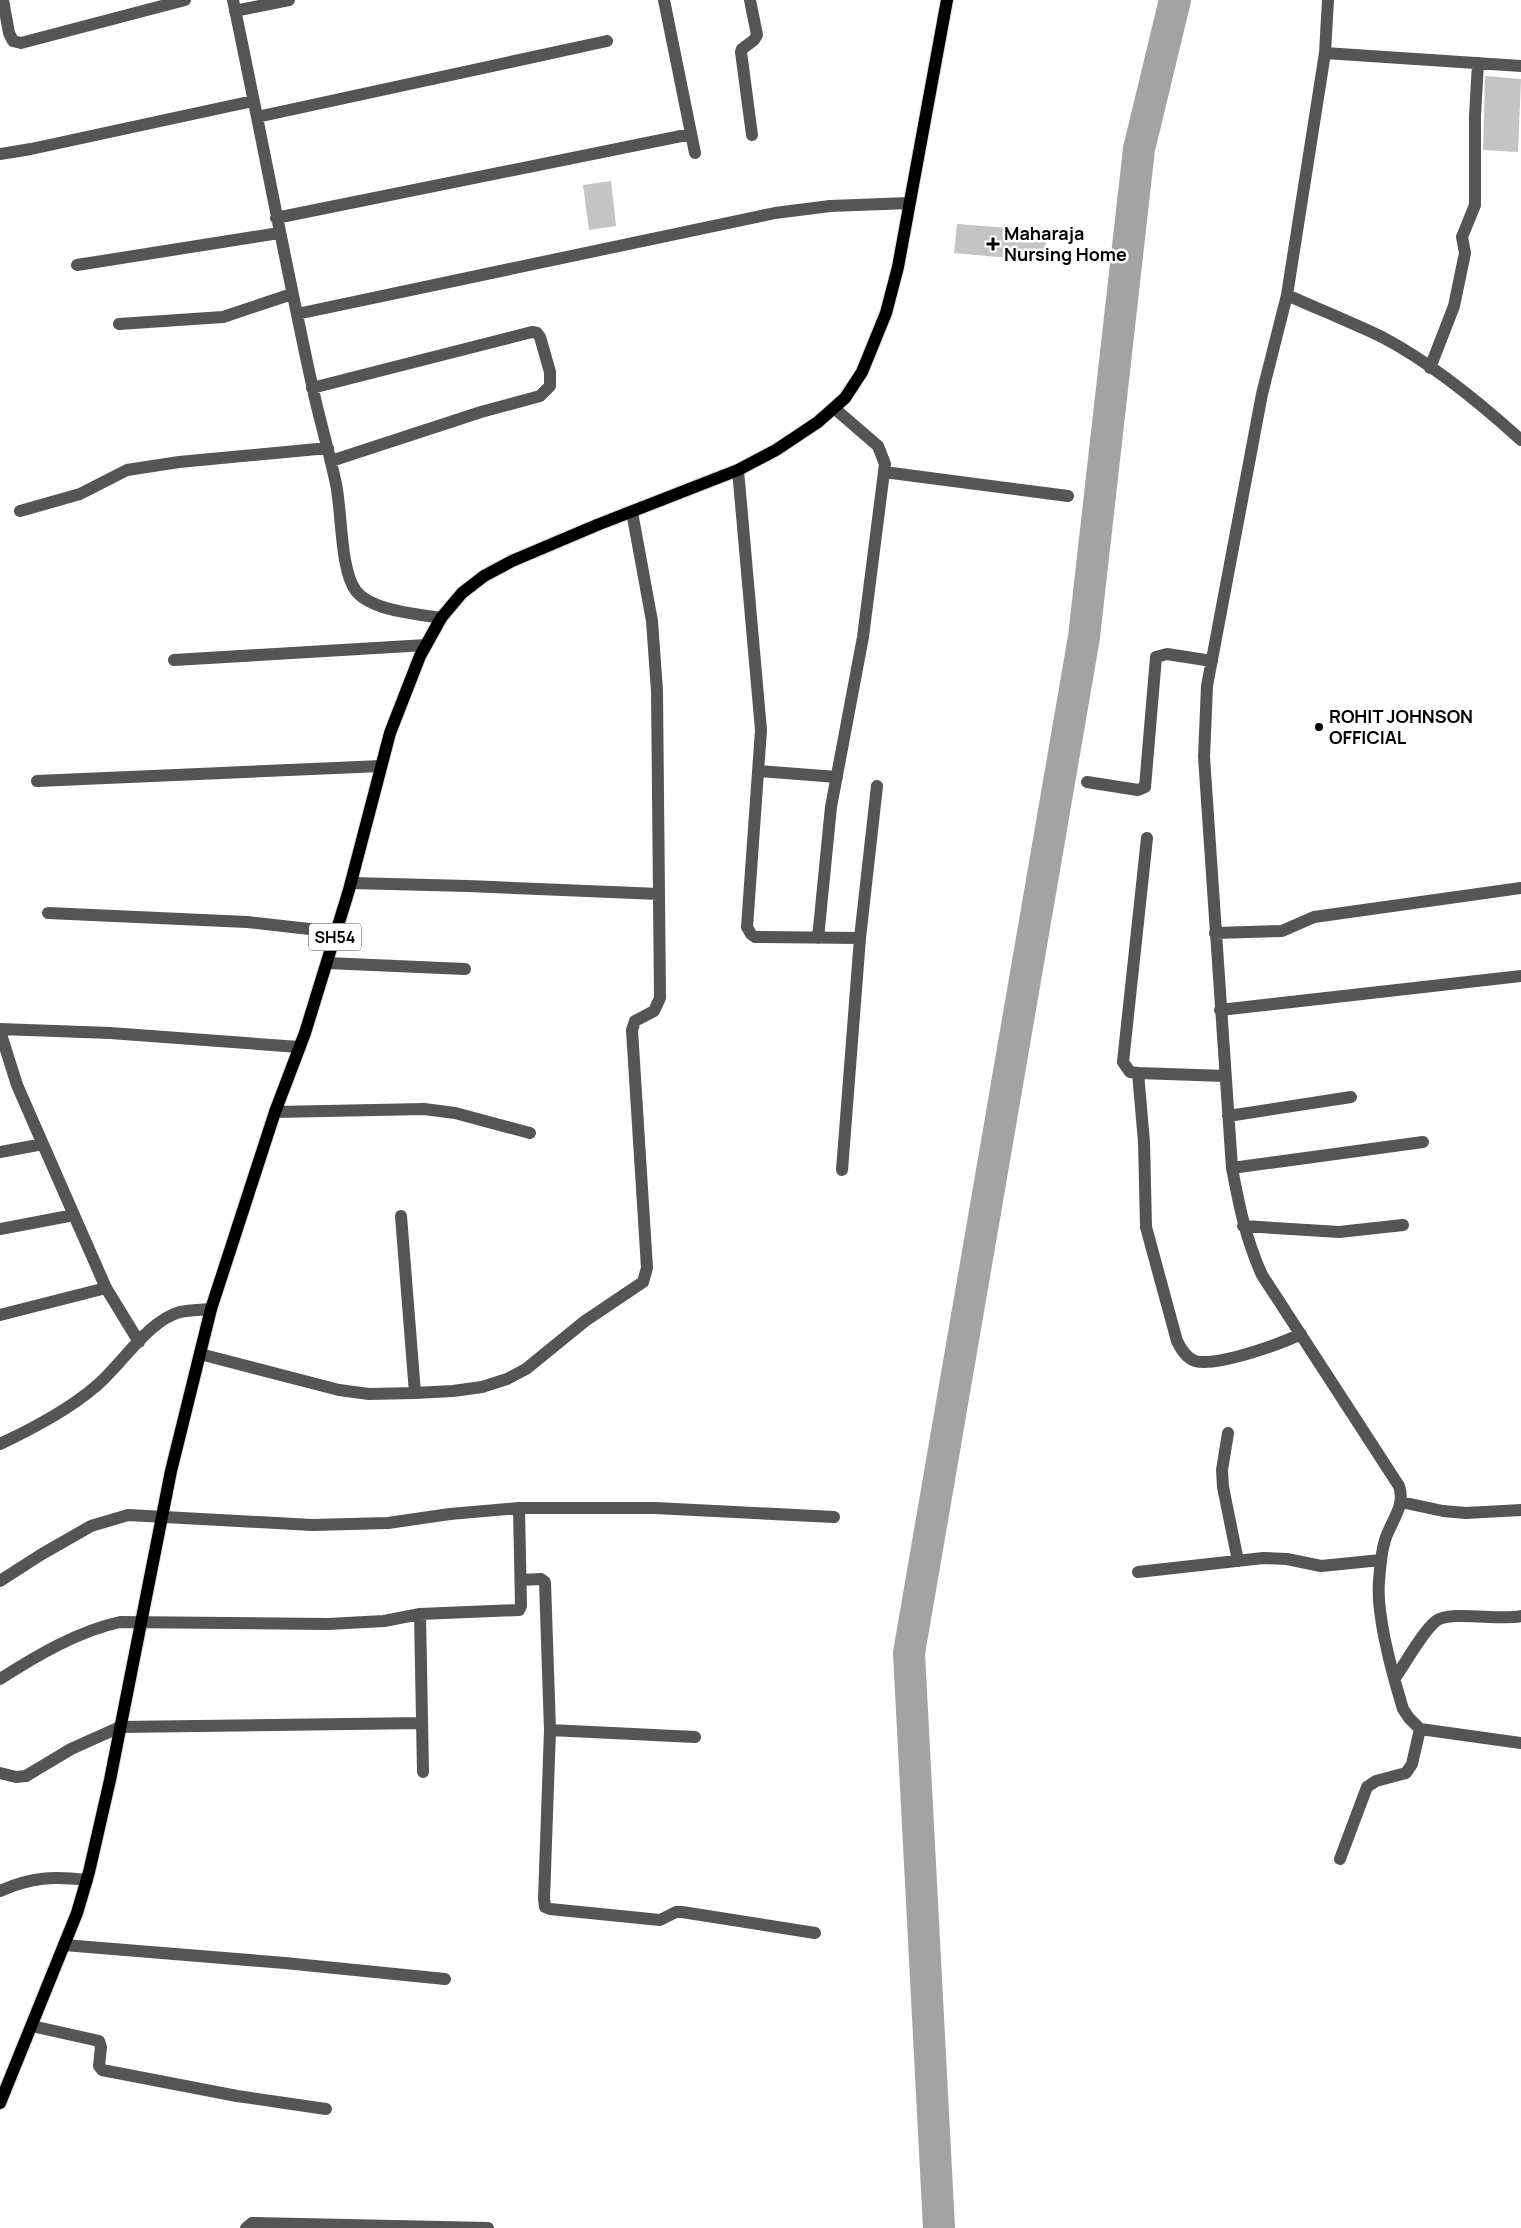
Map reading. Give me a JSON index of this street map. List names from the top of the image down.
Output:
{
  "streets": {
    "main road": ["SH54"]
  },
  "places": {
    "health": ["Maharaja Nursing Home"],
    "other": ["ROHIT JOHNSON OFFICIAL"]
  }
}
